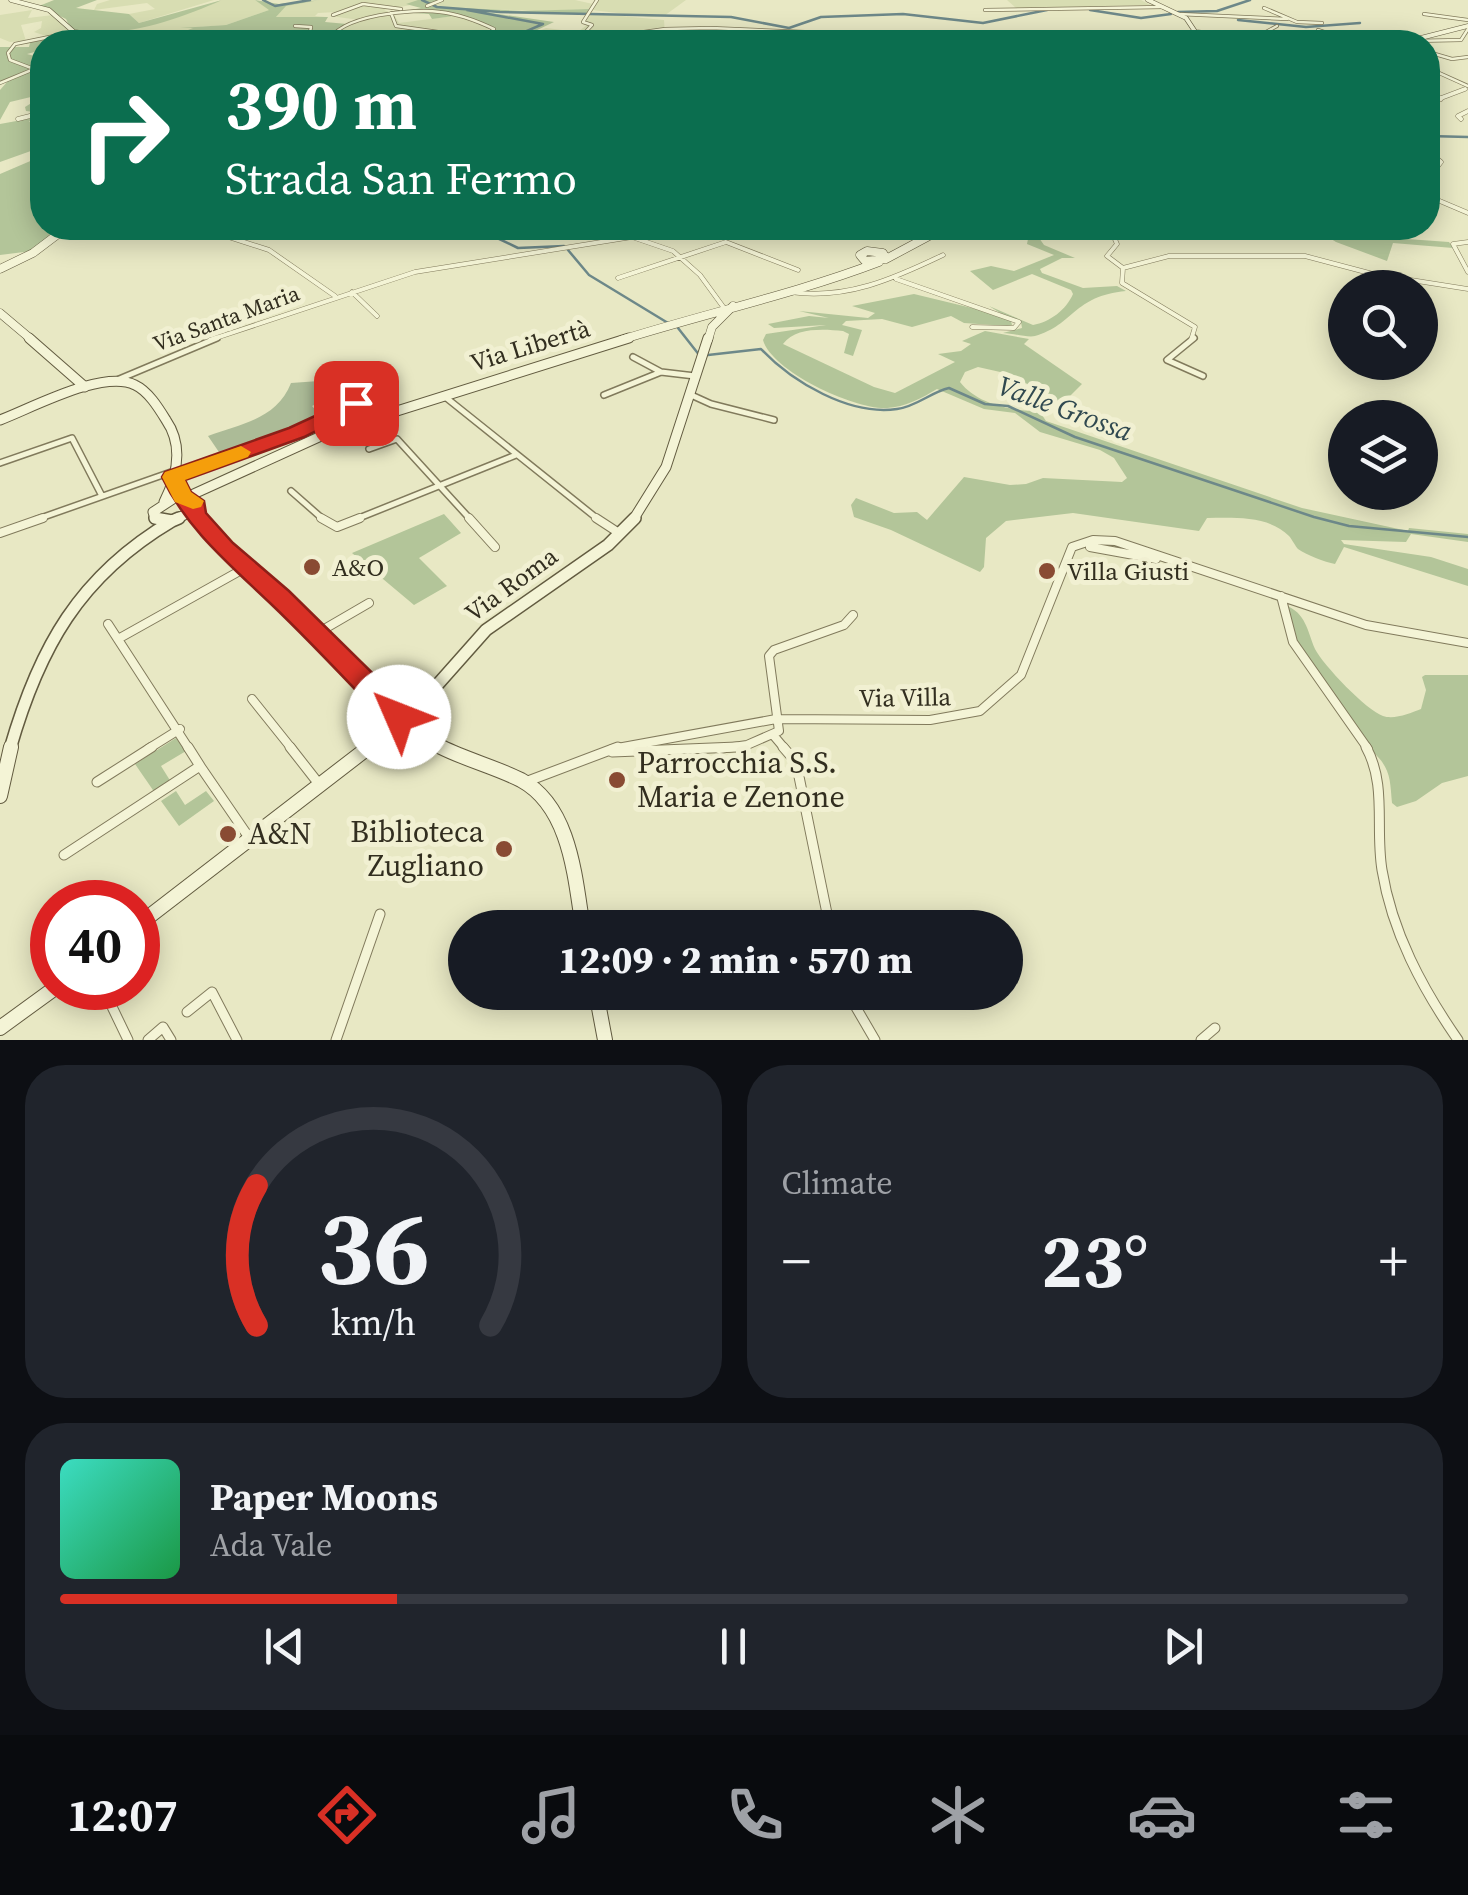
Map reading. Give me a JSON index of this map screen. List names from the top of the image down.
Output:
{
  "streets": {
    "street": [
      "Via Santa Maria",
      "Via Libertà",
      "Via Roma",
      "Via Villa"
    ]
  },
  "crossings": [
    ["Via Libertà", "Via Roma"]
  ],
  "water": ["Valle Grossa"],
  "places": [
    "A&O",
    "Villa Giusti",
    "Parrocchia S.S. Maria e Zenone",
    "A&N",
    "Biblioteca Zugliano"
  ],
  "page": {
    "turn": ["390 m", "Strada San Fermo"],
    "limit": "40",
    "trip": "12:09 · 2 min · 570 m",
    "tile": "Climate",
    "heat": ["−", "23°", "+"],
    "song": ["Paper Moons", "Ada Vale"],
    "tabs": "12:07",
    "gauge": ["36", "km/h"]
  }
}
